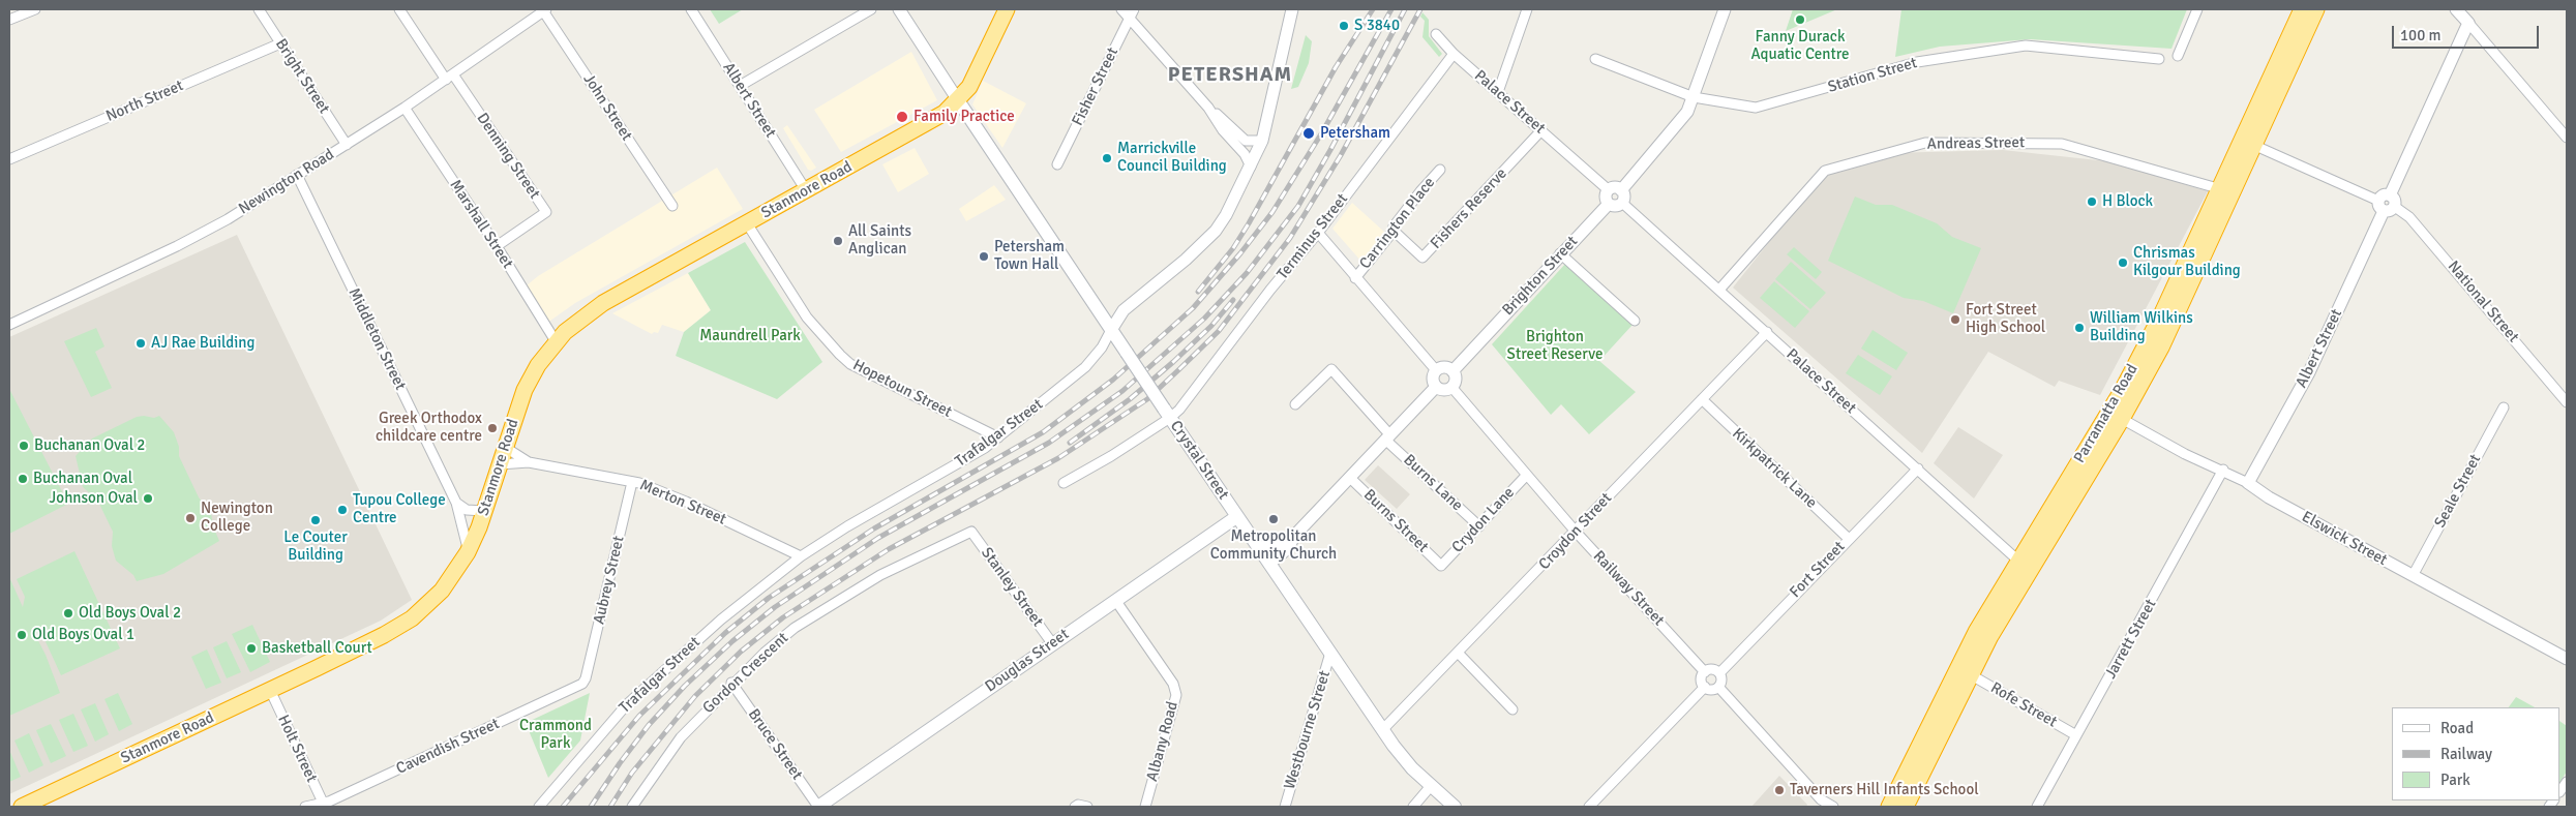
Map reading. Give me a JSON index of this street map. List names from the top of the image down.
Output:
{
  "streets": {
    "highway": ["Stanmore Road", "Parramatta Road"],
    "main road": ["Crystal Street", "Douglas Street"],
    "street": [
      "Station Street",
      "Bright Street",
      "Fisher Street",
      "Albert Street",
      "North Street",
      "Palace Street",
      "John Street",
      "Andreas Street",
      "Denning Street",
      "Newington Road",
      "Fishers Reserve",
      "Carrington Place",
      "Marshall Street",
      "Terminus Street",
      "Brighton Street",
      "National Street",
      "Middleton Street",
      "Hopetoun Street",
      "Trafalgar Street",
      "Kirkpatrick Lane",
      "Burns Lane",
      "Seale Street",
      "Merton Street",
      "Crydon Lane",
      "Burns Street",
      "Croydon Street",
      "Elswick Street",
      "Fort Street",
      "Aubrey Street",
      "Stanley Street",
      "Railway Street",
      "Jarrett Street",
      "Gordon Crescent",
      "Rofe Street",
      "Westbourne Street",
      "Albany Road",
      "Bruce Street",
      "Cavendish Street",
      "Holt Street"
    ]
  },
  "crossings": [
    ["Bright Street", "North Street"],
    ["Bright Street", "Newington Road"],
    ["Albert Street", "Stanmore Road"],
    ["Albert Street", "National Street"],
    ["Albert Street", "Elswick Street"],
    ["Palace Street", "Andreas Street"],
    ["Palace Street", "Fishers Reserve"],
    ["Palace Street", "Terminus Street"],
    ["Palace Street", "Brighton Street"],
    ["Palace Street", "Parramatta Road"],
    ["Palace Street", "Croydon Street"],
    ["Palace Street", "Fort Street"],
    ["John Street", "Newington Road"],
    ["Andreas Street", "Parramatta Road"],
    ["Denning Street", "Newington Road"],
    ["Denning Street", "Marshall Street"],
    ["Newington Road", "Marshall Street"],
    ["Newington Road", "Middleton Street"],
    ["Stanmore Road", "Marshall Street"],
    ["Stanmore Road", "Middleton Street"],
    ["Stanmore Road", "Hopetoun Street"],
    ["Stanmore Road", "Crystal Street"],
    ["Stanmore Road", "Merton Street"],
    ["Stanmore Road", "Holt Street"],
    ["Fishers Reserve", "Carrington Place"],
    ["Terminus Street", "Crystal Street"],
    ["Brighton Street", "Railway Street"],
    ["National Street", "Parramatta Road"],
    ["Hopetoun Street", "Trafalgar Street"],
    ["Parramatta Road", "Elswick Street"],
    ["Parramatta Road", "Rofe Street"],
    ["Trafalgar Street", "Crystal Street"],
    ["Trafalgar Street", "Merton Street"],
    ["Crystal Street", "Croydon Street"],
    ["Crystal Street", "Douglas Street"],
    ["Crystal Street", "Westbourne Street"],
    ["Kirkpatrick Lane", "Croydon Street"],
    ["Kirkpatrick Lane", "Fort Street"],
    ["Burns Lane", "Crydon Lane"],
    ["Seale Street", "Elswick Street"],
    ["Merton Street", "Aubrey Street"],
    ["Crydon Lane", "Burns Street"],
    ["Crydon Lane", "Railway Street"],
    ["Croydon Street", "Railway Street"],
    ["Elswick Street", "Jarrett Street"],
    ["Fort Street", "Railway Street"],
    ["Aubrey Street", "Cavendish Street"],
    ["Stanley Street", "Douglas Street"],
    ["Stanley Street", "Gordon Crescent"],
    ["Jarrett Street", "Rofe Street"],
    ["Douglas Street", "Albany Road"],
    ["Douglas Street", "Bruce Street"],
    ["Gordon Crescent", "Bruce Street"],
    ["Cavendish Street", "Holt Street"]
  ],
  "districts": ["PETERSHAM"],
  "parks": ["Maundrell Park", "Brighton Street Reserve", "Crammond Park"],
  "places": [
    "Fanny Durack Aquatic Centre",
    "S 3840",
    "Family Practice",
    "Petersham",
    "Marrickville Council Building",
    "H Block",
    "All Saints Anglican",
    "Petersham Town Hall",
    "Chrismas Kilgour Building",
    "Fort Street High School",
    "William Wilkins Building",
    "AJ Rae Building",
    "Greek Orthodox childcare centre",
    "Buchanan Oval 2",
    "Buchanan Oval",
    "Johnson Oval",
    "Tupou College Centre",
    "Newington College",
    "Metropolitan Community Church",
    "Le Couter Building",
    "Old Boys Oval 2",
    "Old Boys Oval 1",
    "Basketball Court",
    "Taverners Hill Infants School"
  ],
  "legend": ["Road", "Railway", "Park"],
  "scale_bar": "100 m"
}
